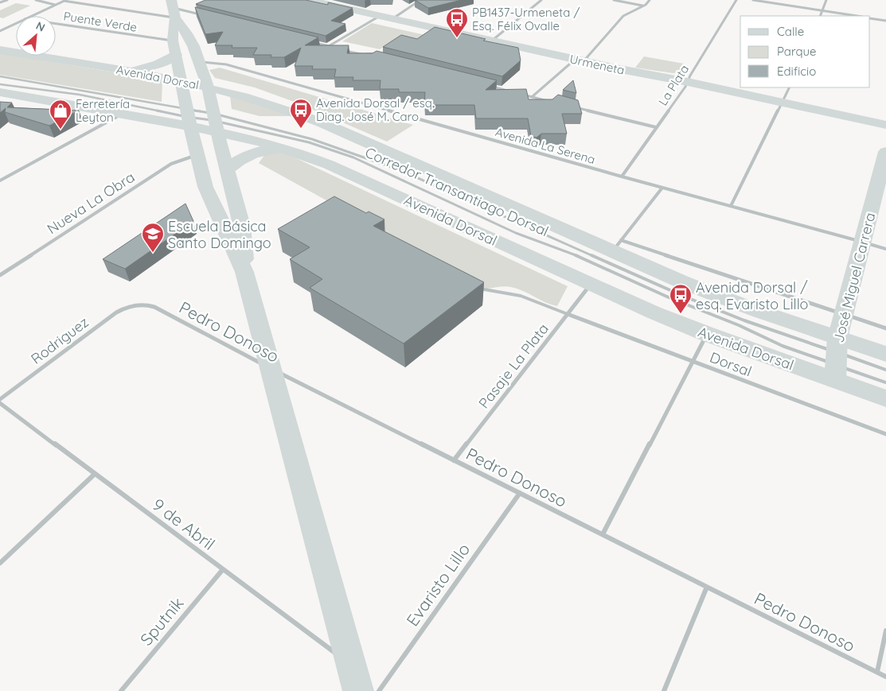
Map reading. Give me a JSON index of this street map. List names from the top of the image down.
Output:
{
  "streets": {
    "main road": ["Urmeneta", "Avenida Dorsal", "José Miguel Carrera"],
    "street": [
      "Puente Verde",
      "La Plata",
      "Avenida La Serena",
      "Nueva La Obra",
      "Pedro Donoso",
      "Rodriguez",
      "Dorsal",
      "Pasaje La Plata",
      "9 de Abril",
      "Evaristo Lillo",
      "Sputnik"
    ],
    "lane": ["Corredor Transantiago Dorsal"]
  },
  "crossings": [
    ["Urmeneta", "La Plata"],
    ["Avenida Dorsal", "Corredor Transantiago Dorsal"],
    ["Avenida Dorsal", "José Miguel Carrera"],
    ["Avenida Dorsal", "Pasaje La Plata"],
    ["La Plata", "Avenida La Serena"],
    ["Avenida La Serena", "José Miguel Carrera"],
    ["Corredor Transantiago Dorsal", "José Miguel Carrera"],
    ["Pedro Donoso", "Rodriguez"],
    ["Pedro Donoso", "Pasaje La Plata"],
    ["Pedro Donoso", "Evaristo Lillo"],
    ["Dorsal", "Pasaje La Plata"],
    ["9 de Abril", "Sputnik"]
  ],
  "places": {
    "bus stop": ["PB1437-Urmeneta / Esq. Félix Ovalle", "Avenida Dorsal / esq. Diag. José M. Caro", "Avenida Dorsal / esq. Evaristo Lillo"],
    "shop": ["Ferretería Leyton"],
    "school or university": ["Escuela Básica Santo Domingo"]
  },
  "legend": ["Calle", "Parque", "Edificio"],
  "north": "top right"
}
